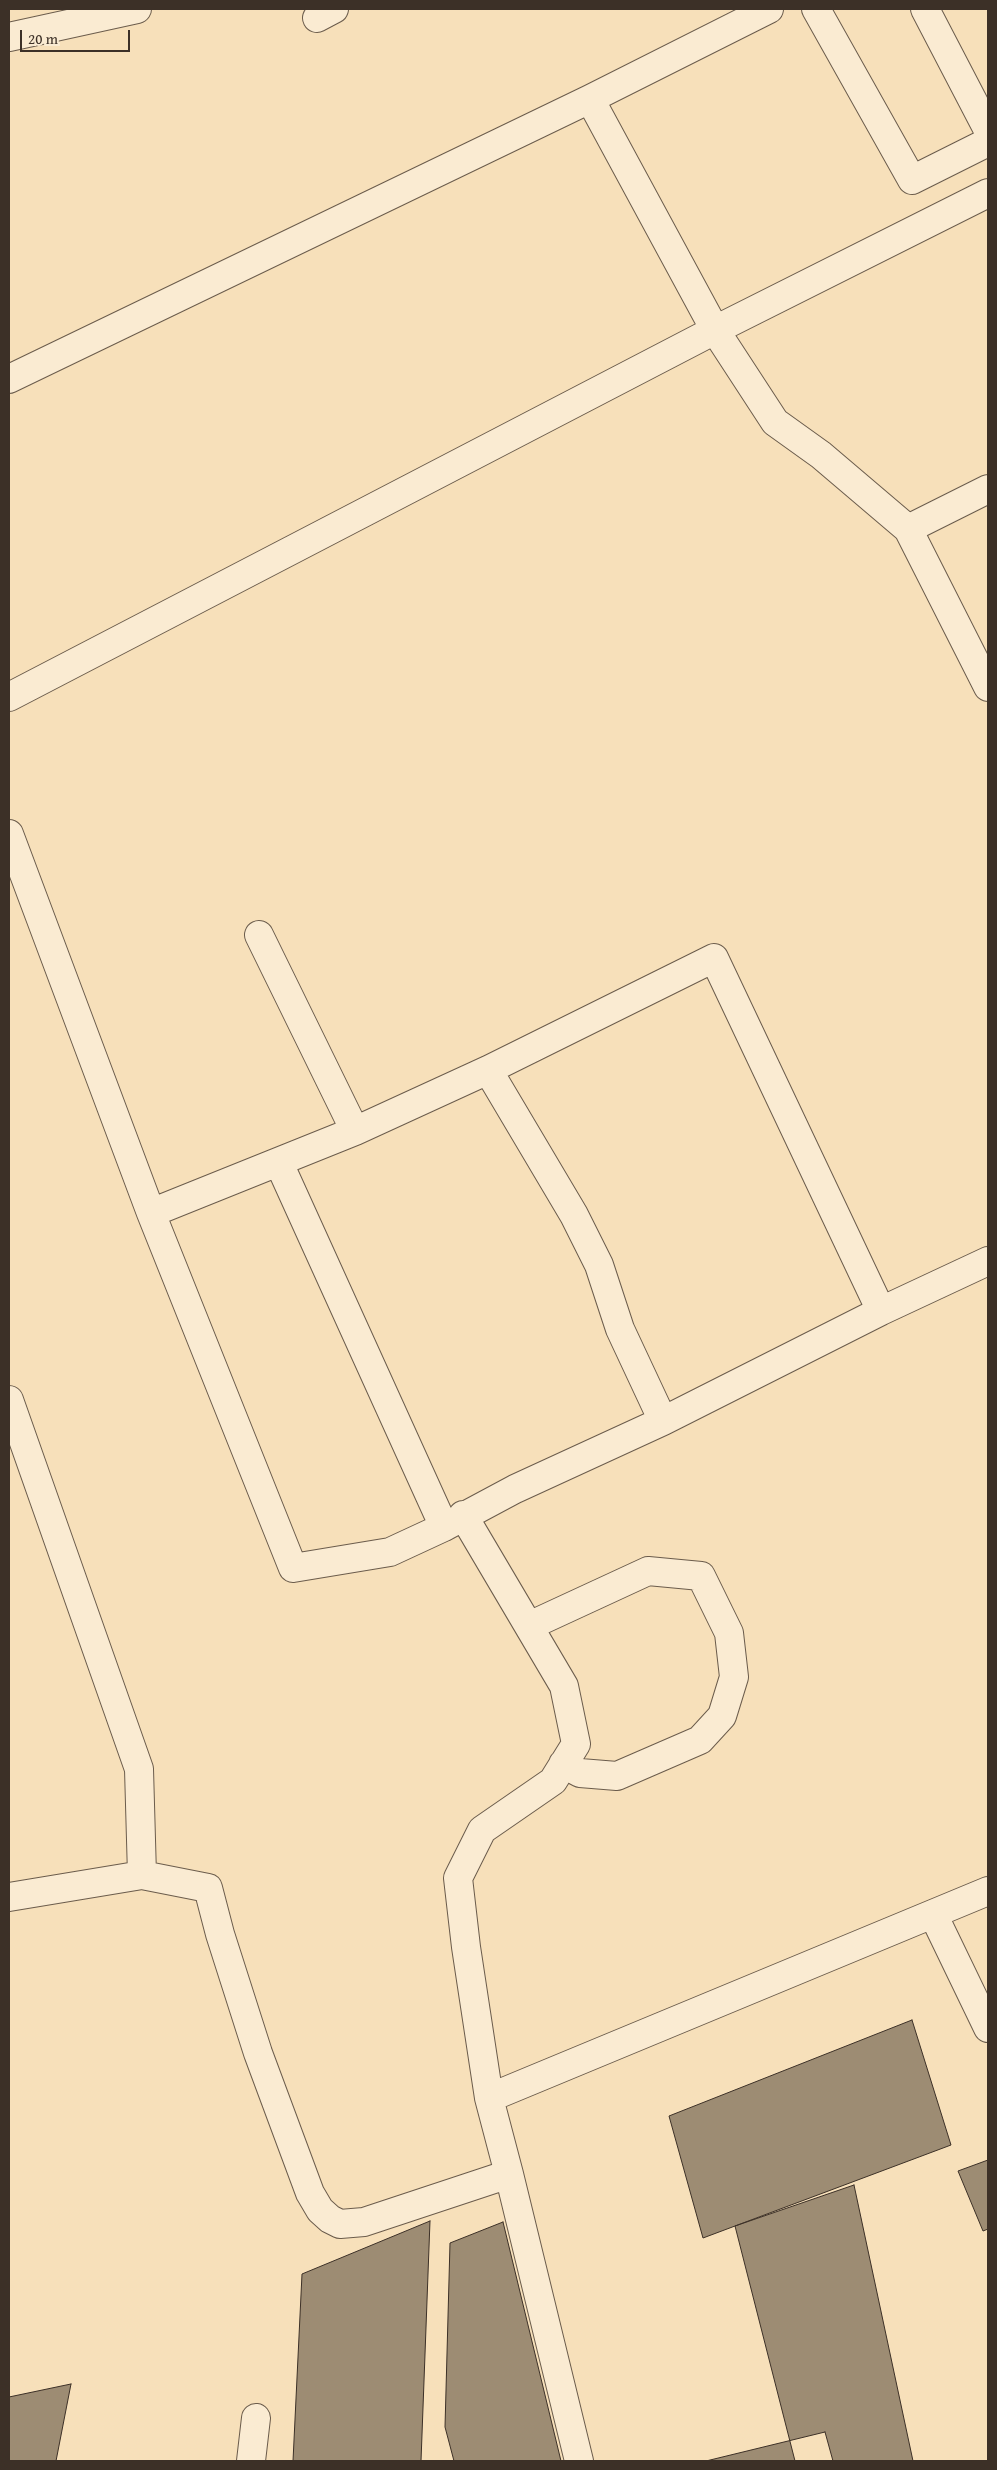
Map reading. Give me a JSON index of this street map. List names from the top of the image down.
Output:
{
  "scale_bar": "20 m"
}
